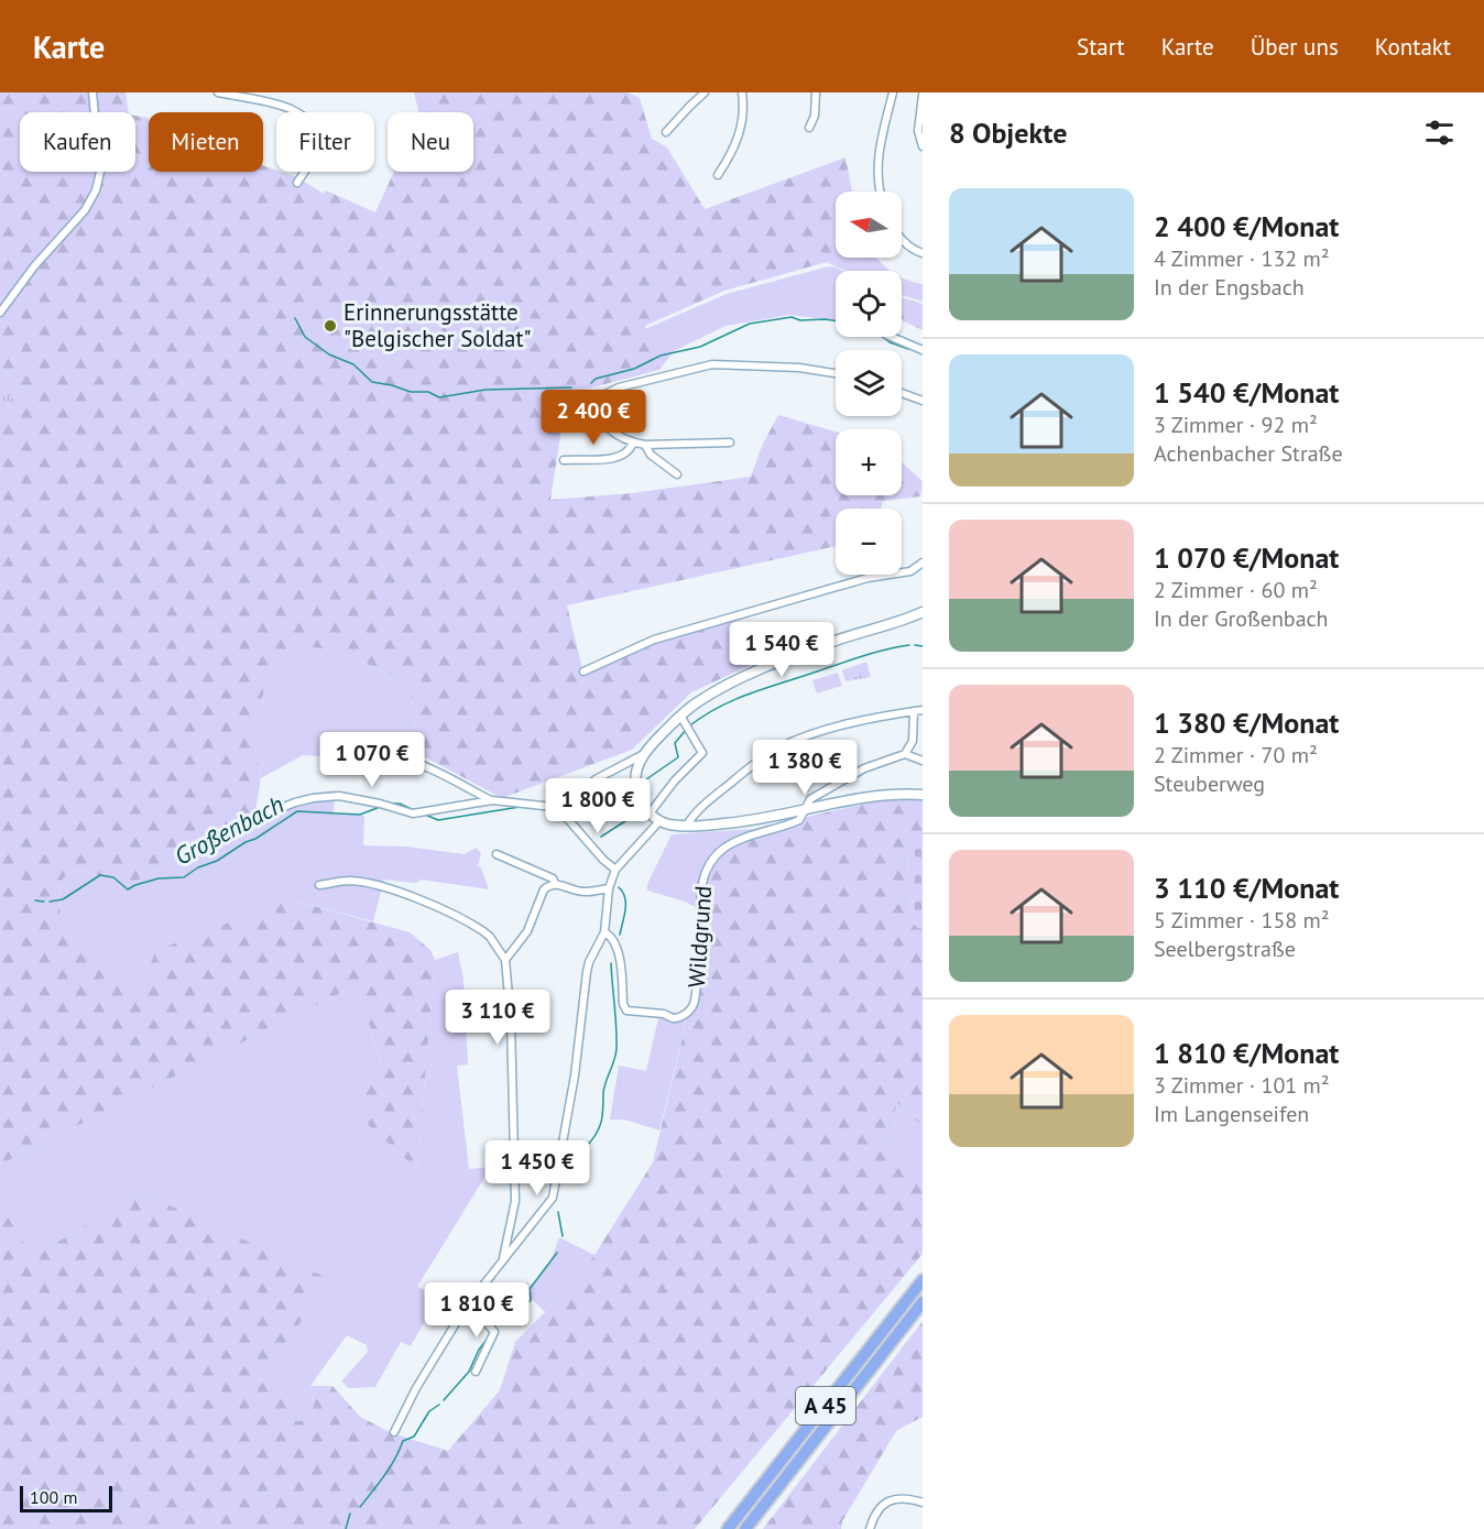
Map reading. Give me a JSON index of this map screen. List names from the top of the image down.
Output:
{
  "streets": {
    "highway": ["A 45"],
    "street": ["Wildgrund"]
  },
  "water": ["Großenbach"],
  "places": ["Erinnerungsstätte \"Belgischer Soldat\""],
  "scale_bar": "100 m",
  "north": "left",
  "page": {
    "header": "Karte",
    "nav": [
      "Start",
      "Karte",
      "Über uns",
      "Kontakt"
    ],
    "heading": "8 Objekte",
    "chip": [
      "Kaufen",
      "Mieten",
      "Filter",
      "Neu"
    ],
    "list": [
      {
        "name": "2 400 €/Monat",
        "note": "4 Zimmer · 132 m² · In der Engsbach"
      },
      {
        "name": "1 540 €/Monat",
        "note": "3 Zimmer · 92 m² · Achenbacher Straße"
      },
      {
        "name": "1 070 €/Monat",
        "note": "2 Zimmer · 60 m² · In der Großenbach"
      },
      {
        "name": "1 380 €/Monat",
        "note": "2 Zimmer · 70 m² · Steuberweg"
      },
      {
        "name": "3 110 €/Monat",
        "note": "5 Zimmer · 158 m² · Seelbergstraße"
      },
      {
        "name": "1 810 €/Monat",
        "note": "3 Zimmer · 101 m² · Im Langenseifen"
      }
    ],
    "map_buttons": ["+", "−"],
    "price": [
      "2 400 €",
      "1 540 €",
      "1 070 €",
      "1 380 €",
      "1 800 €",
      "3 110 €",
      "1 450 €",
      "1 810 €"
    ],
    "scale": "100 m"
  }
}
